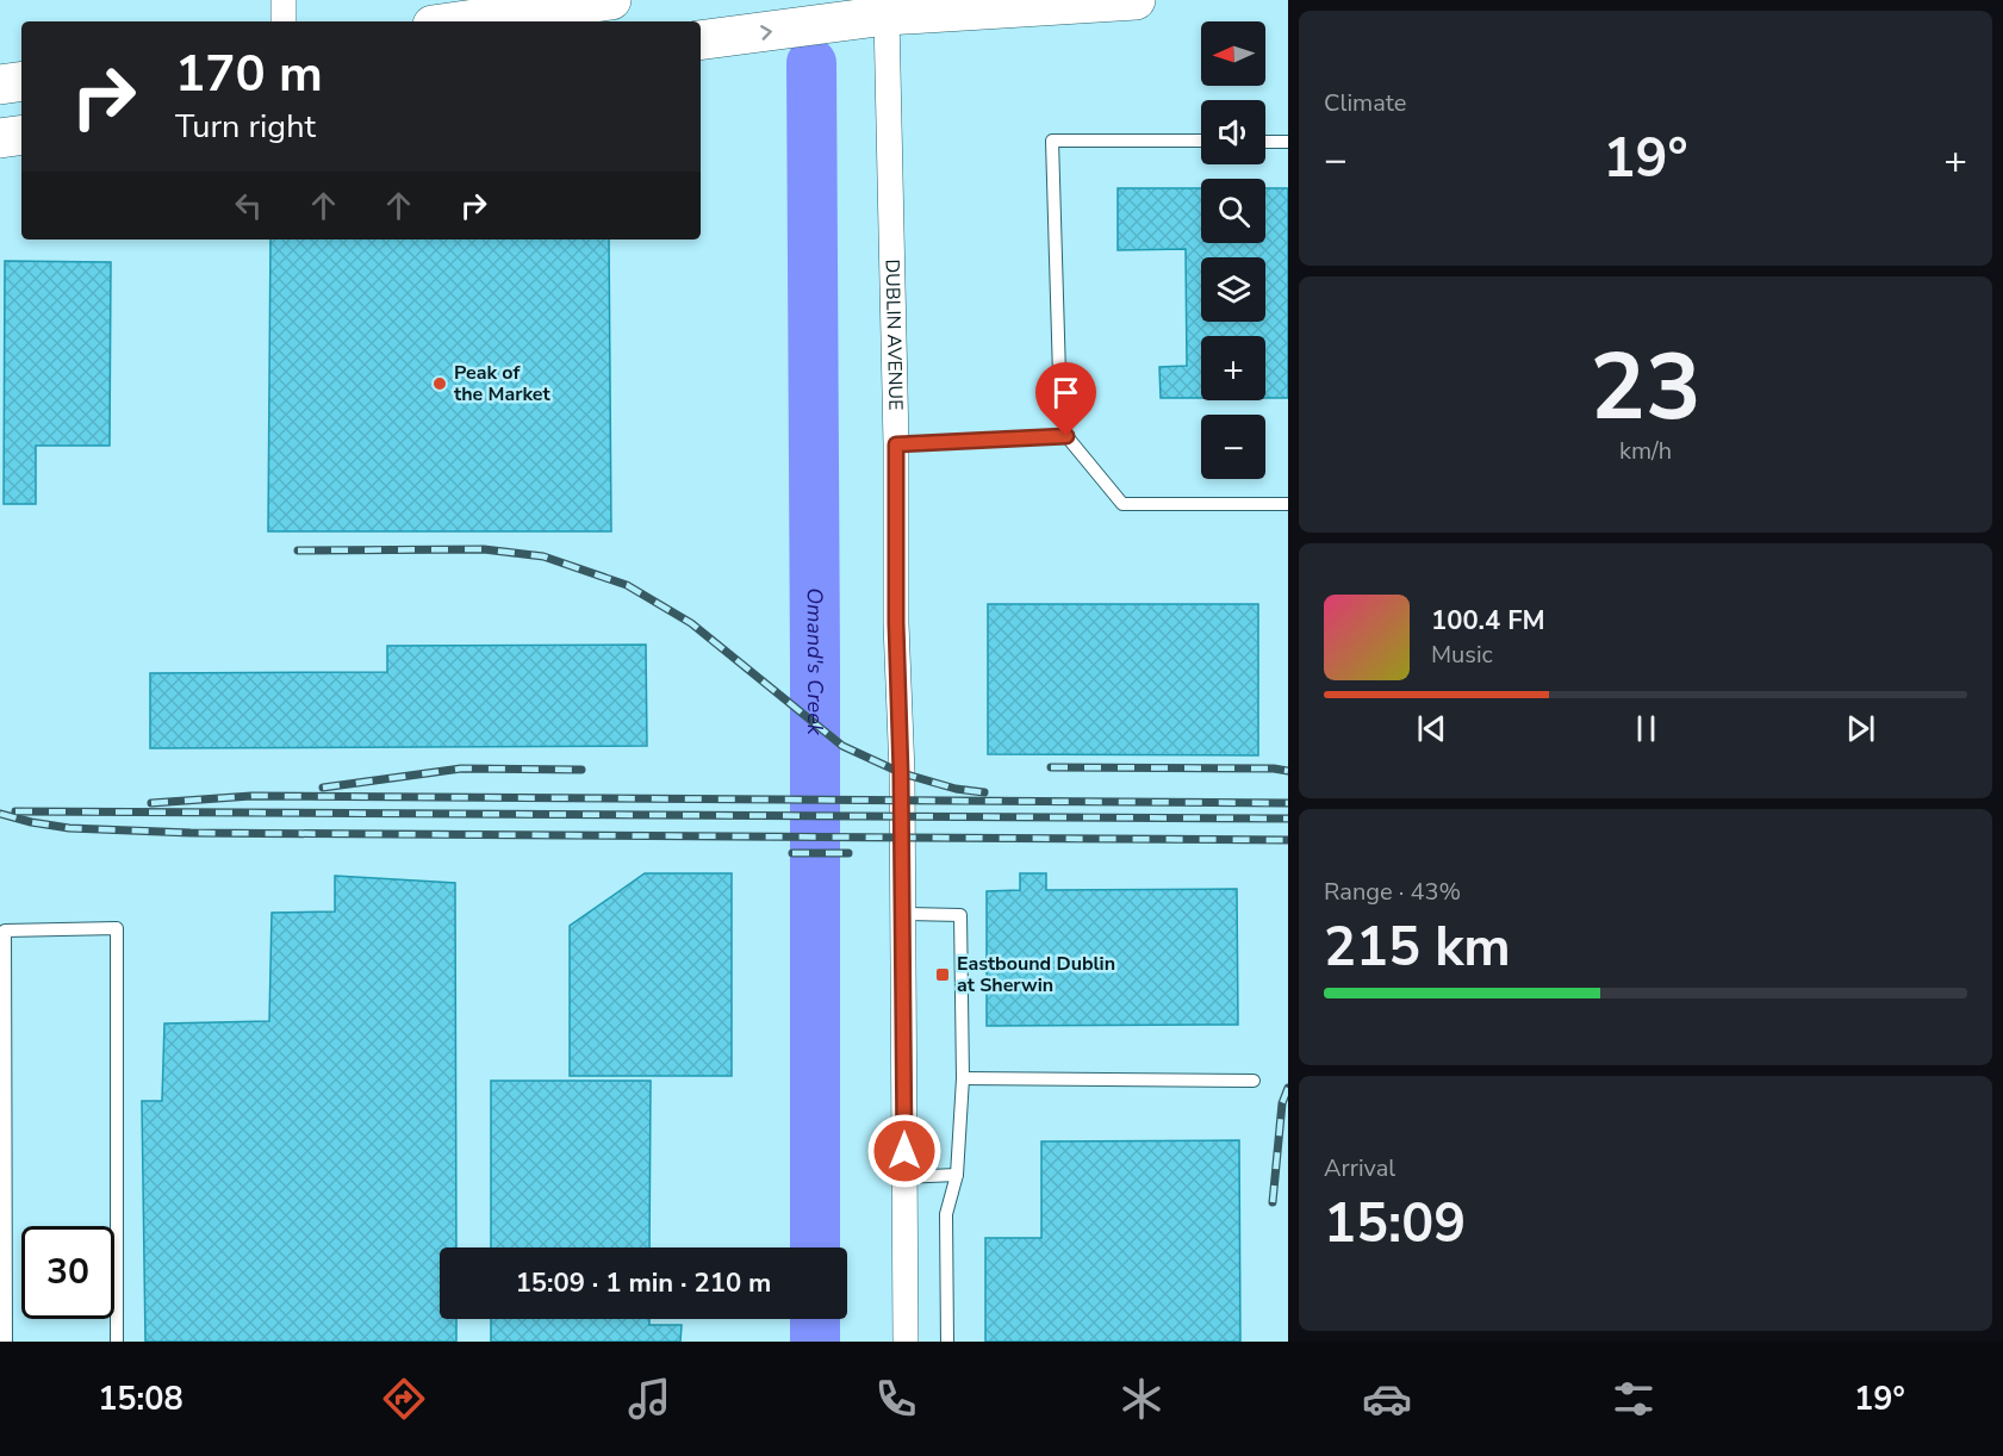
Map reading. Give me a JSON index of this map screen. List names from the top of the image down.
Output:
{
  "streets": {
    "street": ["DUBLIN AVENUE"]
  },
  "water": ["Omand's Creek"],
  "places": {
    "other": ["Peak of the Market"],
    "transit": ["Eastbound Dublin at Sherwin"]
  },
  "north": "left",
  "page": {
    "tile": [
      "Climate",
      ["23", "km/h"],
      ["Range · 43%", "215 km"],
      ["Arrival", "15:09"]
    ],
    "map_buttons": ["+", "−"],
    "turn": ["170 m", "Turn right"],
    "heat": ["−", "19°", "+"],
    "song": ["100.4 FM", "Music"],
    "limit": "30",
    "trip": "15:09 · 1 min · 210 m",
    "tabs": ["15:08", "19°"]
  }
}
